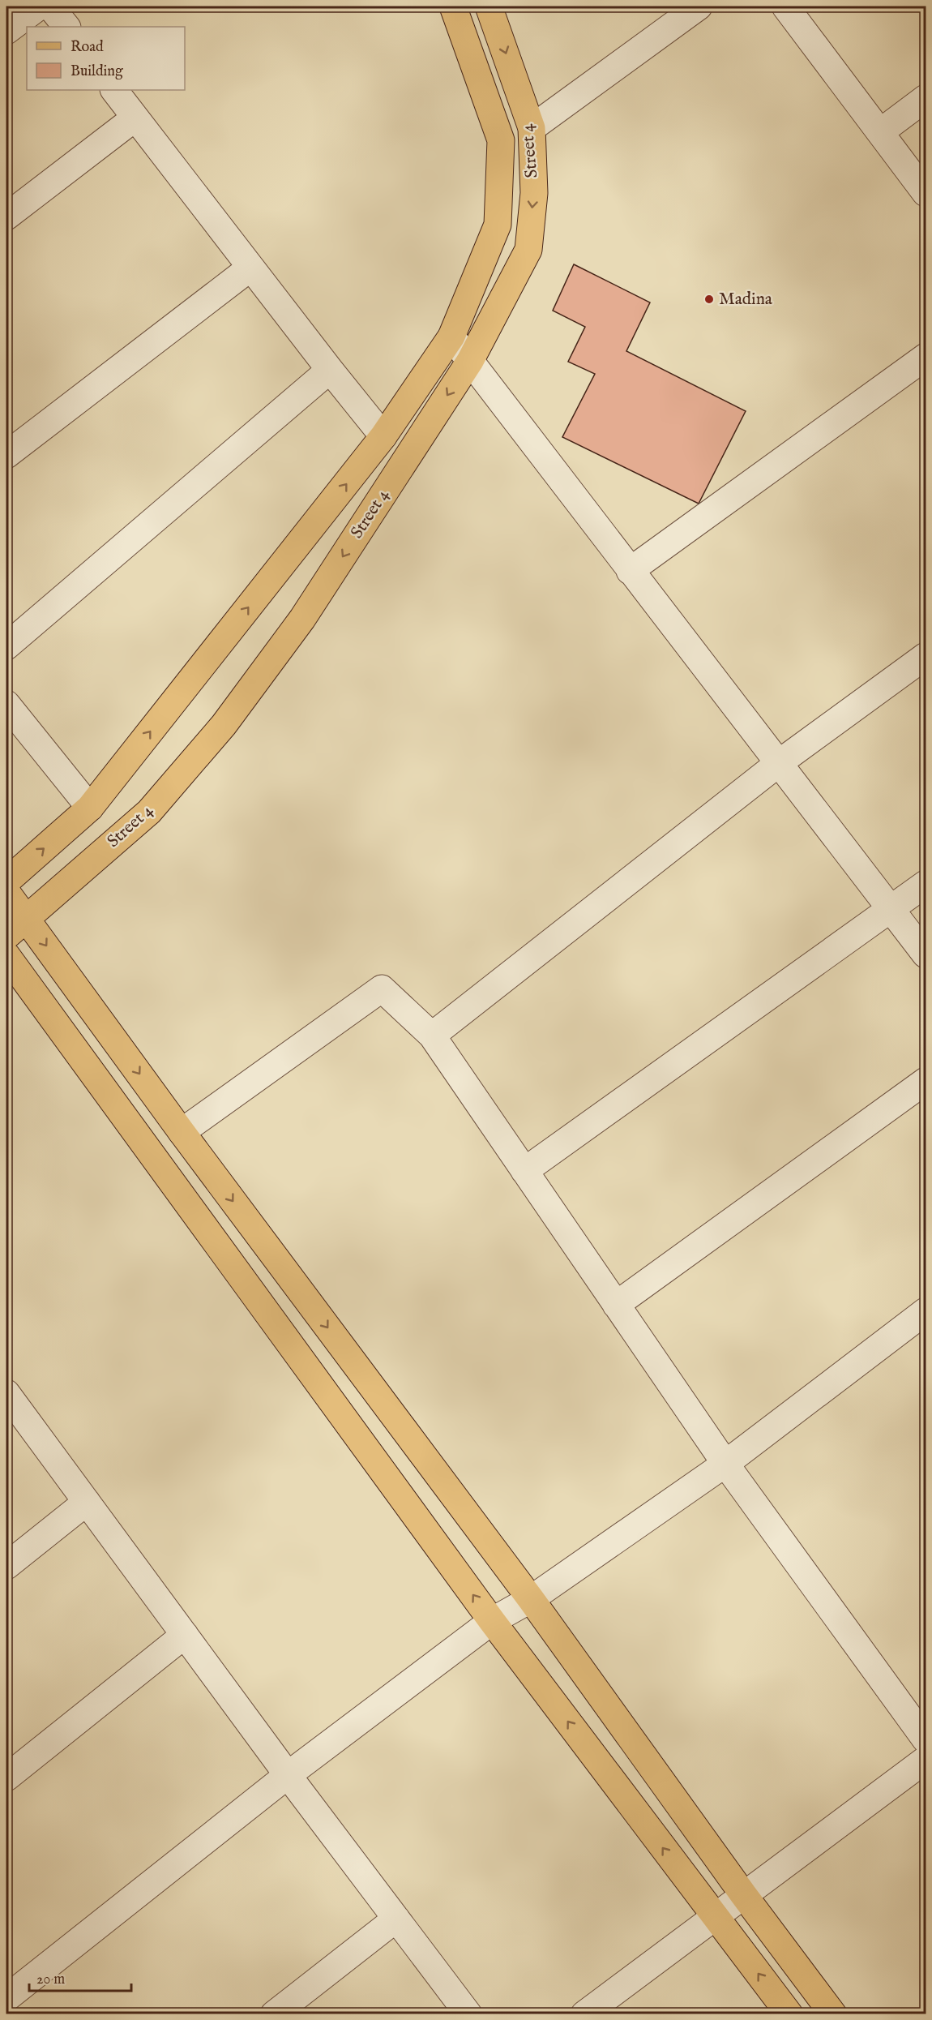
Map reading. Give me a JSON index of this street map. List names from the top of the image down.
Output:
{
  "streets": {
    "main road": ["Street 4"]
  },
  "places": ["Madina"],
  "legend": ["Road", "Building"],
  "scale_bar": "20 m"
}
